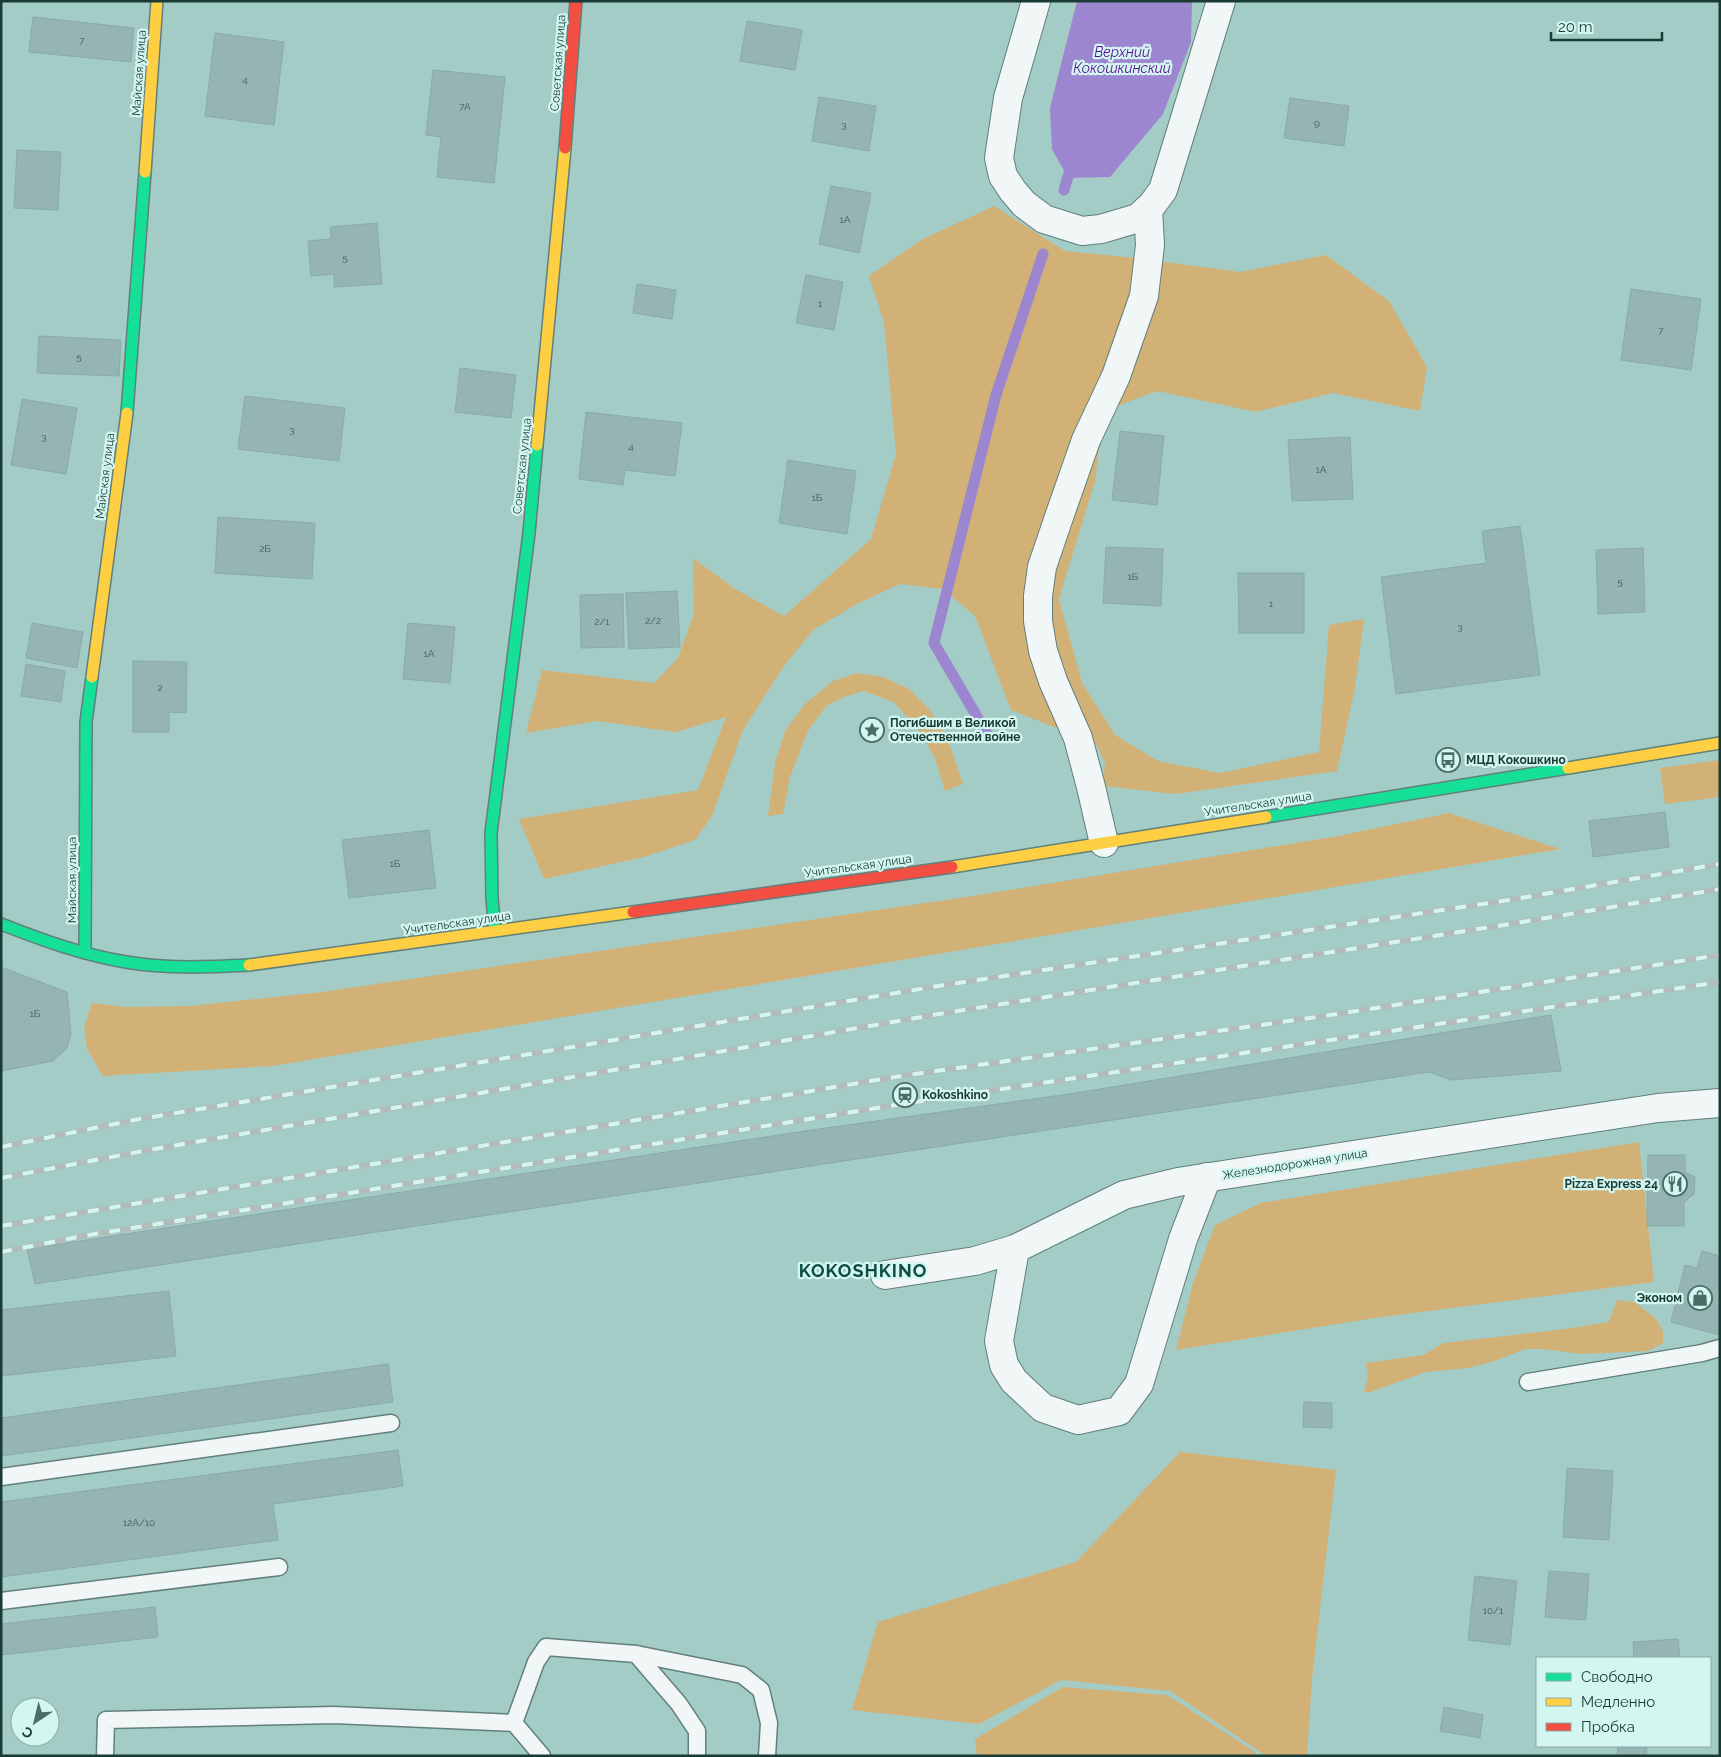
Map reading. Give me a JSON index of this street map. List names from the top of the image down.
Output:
{
  "streets": {
    "street": [
      "Советская улица",
      "Майская улица",
      "Учительская улица",
      "Железнодорожная улица"
    ]
  },
  "crossings": [
    ["Советская улица", "Учительская улица"],
    ["Майская улица", "Учительская улица"]
  ],
  "districts": ["KOKOSHKINO"],
  "water": ["Верхний Кокошкинский"],
  "places": {
    "place": ["Погибшим в Великой Отечественной войне"],
    "bus stop": ["МЦД Кокошкино"],
    "station": ["Kokoshkino"],
    "restaurant": ["Pizza Express 24"],
    "shop": ["Эконом"]
  },
  "house_numbers": [
    "7",
    "4",
    "7А",
    "9",
    "3",
    "1А",
    "5",
    "1",
    "7",
    "5",
    "3",
    "3",
    "4",
    "1А",
    "1Б",
    "2Б",
    "1Б",
    "5",
    "1",
    "2/2",
    "2/1",
    "3",
    "1А",
    "2",
    "1Б",
    "1Б",
    "12А/10",
    "10/1"
  ],
  "legend": ["Свободно", "Медленно", "Пробка"],
  "scale_bar": "20 m",
  "north": "bottom left"
}
